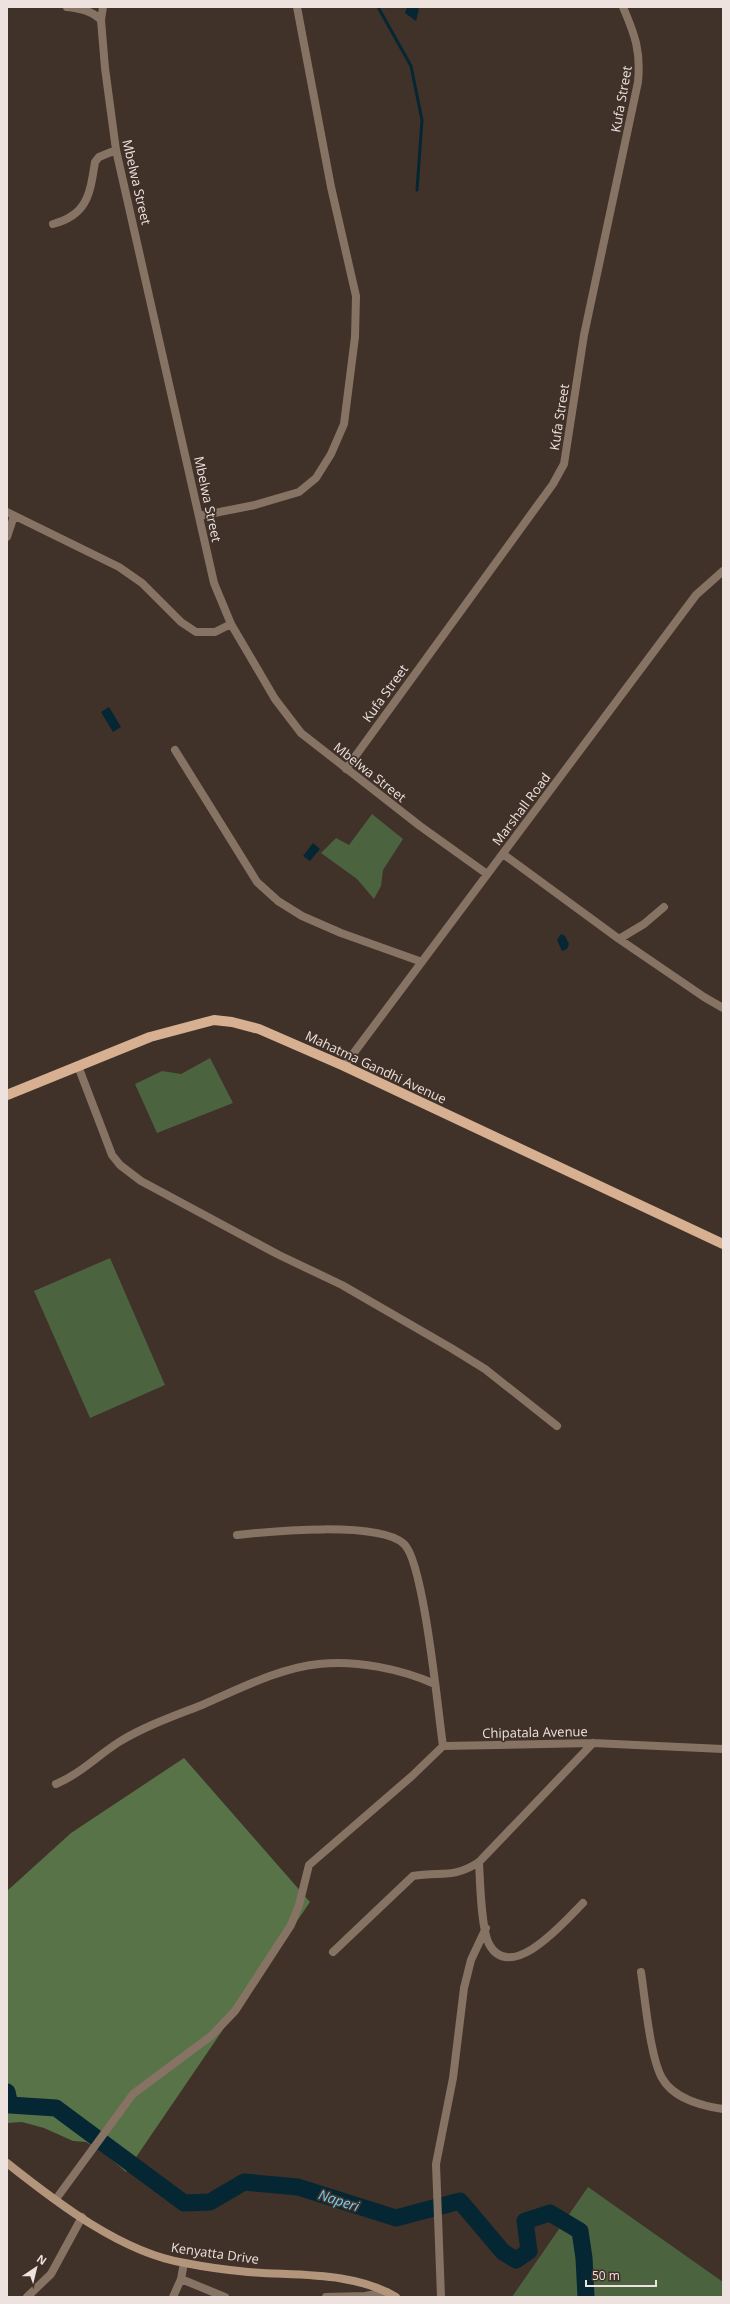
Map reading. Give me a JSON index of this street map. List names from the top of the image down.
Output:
{
  "streets": {
    "main road": ["Mahatma Gandhi Avenue", "Kenyatta Drive"],
    "street": [
      "Kufa Street",
      "Mbelwa Street",
      "Marshall Road",
      "Chipatala Avenue"
    ]
  },
  "crossings": [
    ["Kufa Street", "Mbelwa Street"],
    ["Mbelwa Street", "Marshall Road"],
    ["Marshall Road", "Mahatma Gandhi Avenue"]
  ],
  "water": ["Naperi"],
  "scale_bar": "50 m",
  "north": "top right"
}
